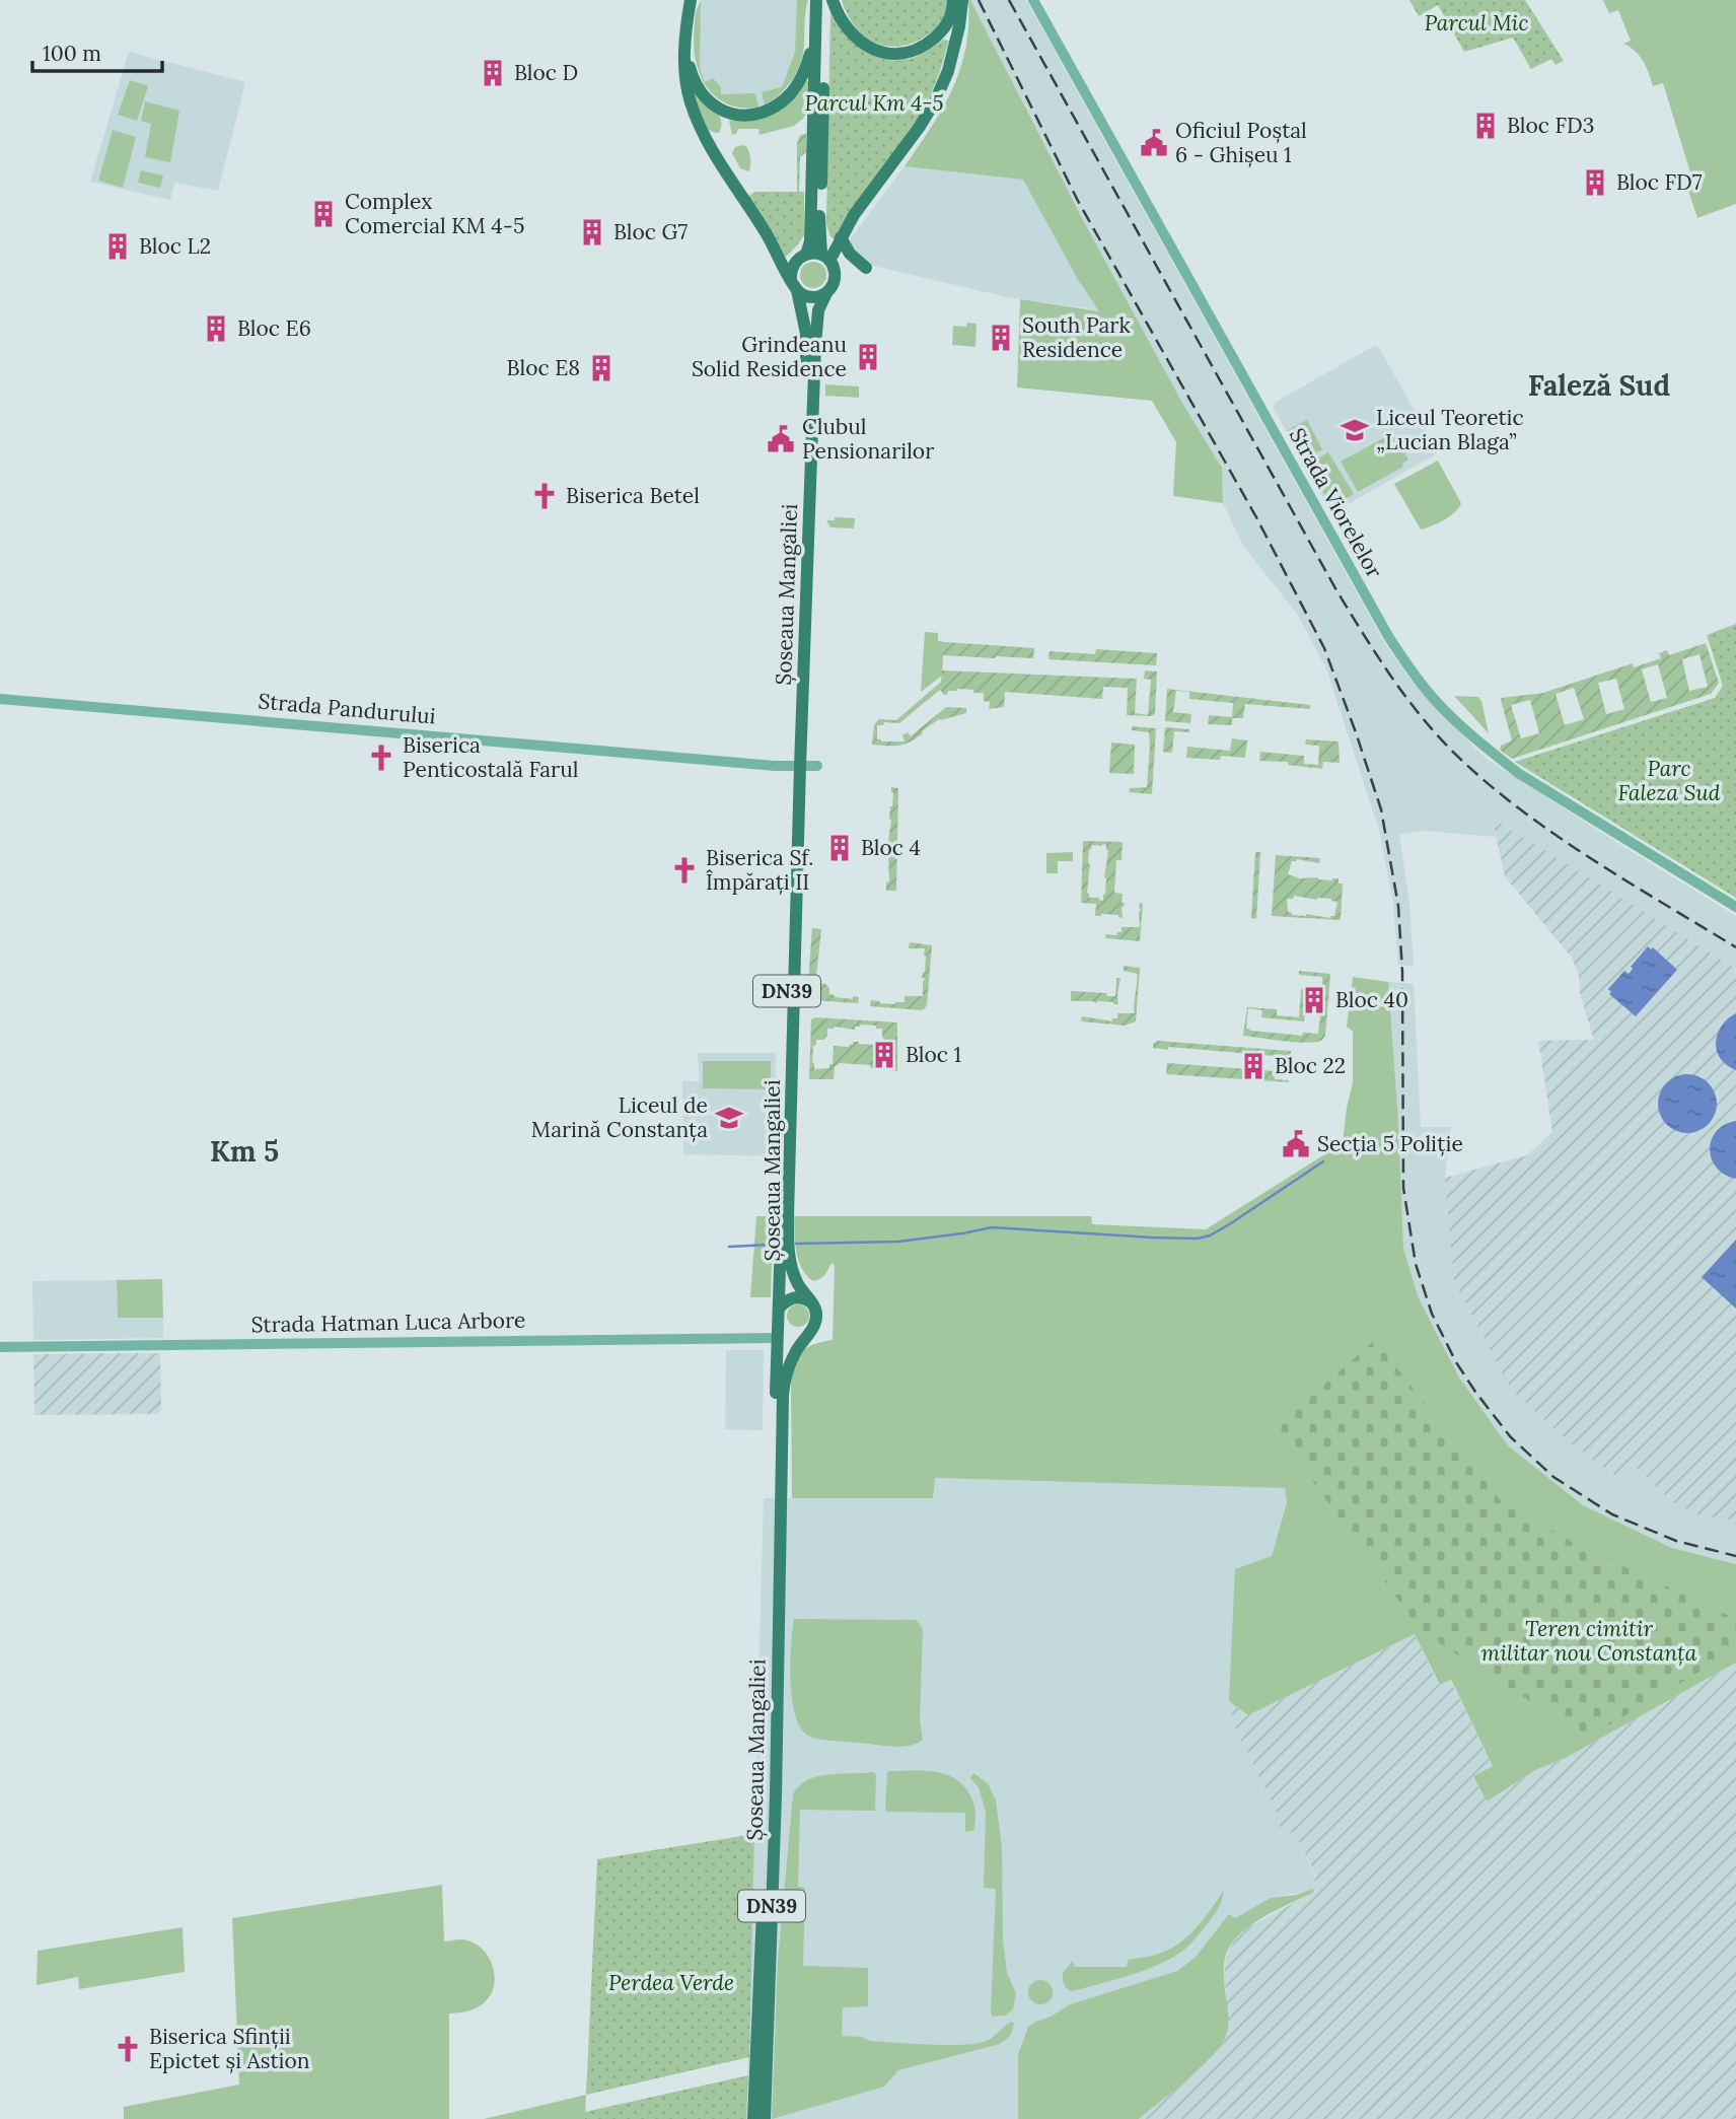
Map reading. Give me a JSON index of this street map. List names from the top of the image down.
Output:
{
  "streets": {
    "main road": ["Șoseaua Mangaliei", "DN39"],
    "street": ["Strada Viorelelor", "Strada Pandurului", "Strada Hatman Luca Arbore"]
  },
  "crossings": [
    ["Șoseaua Mangaliei", "Strada Pandurului"],
    ["Șoseaua Mangaliei", "DN39"],
    ["Șoseaua Mangaliei", "Strada Hatman Luca Arbore"]
  ],
  "districts": ["Faleză Sud", "Km 5"],
  "parks": [
    "Parcul Mic",
    "Parcul Km 4-5",
    "Parc Faleza Sud",
    "Teren cimitir militar nou Constanța",
    "Perdea Verde"
  ],
  "places": {
    "building": [
      "Bloc D",
      "Bloc FD3",
      "Bloc FD7",
      "Complex Comercial KM 4-5",
      "Bloc G7",
      "Bloc L2",
      "Bloc E6",
      "South Park Residence",
      "Grindeanu Solid Residence",
      "Bloc E8",
      "Bloc 4",
      "Bloc 40",
      "Bloc 1",
      "Bloc 22"
    ],
    "public building": ["Oficiul Poștal 6 - Ghișeu 1", "Clubul Pensionarilor", "Secția 5 Poliție"],
    "school or university": ["Liceul Teoretic „Lucian Blaga”", "Liceul de Marină Constanța"],
    "church": [
      "Biserica Betel",
      "Biserica Penticostală Farul",
      "Biserica Sf. Împărați II",
      "Biserica Sfinții Epictet și Astion"
    ]
  },
  "scale_bar": "100 m"
}
